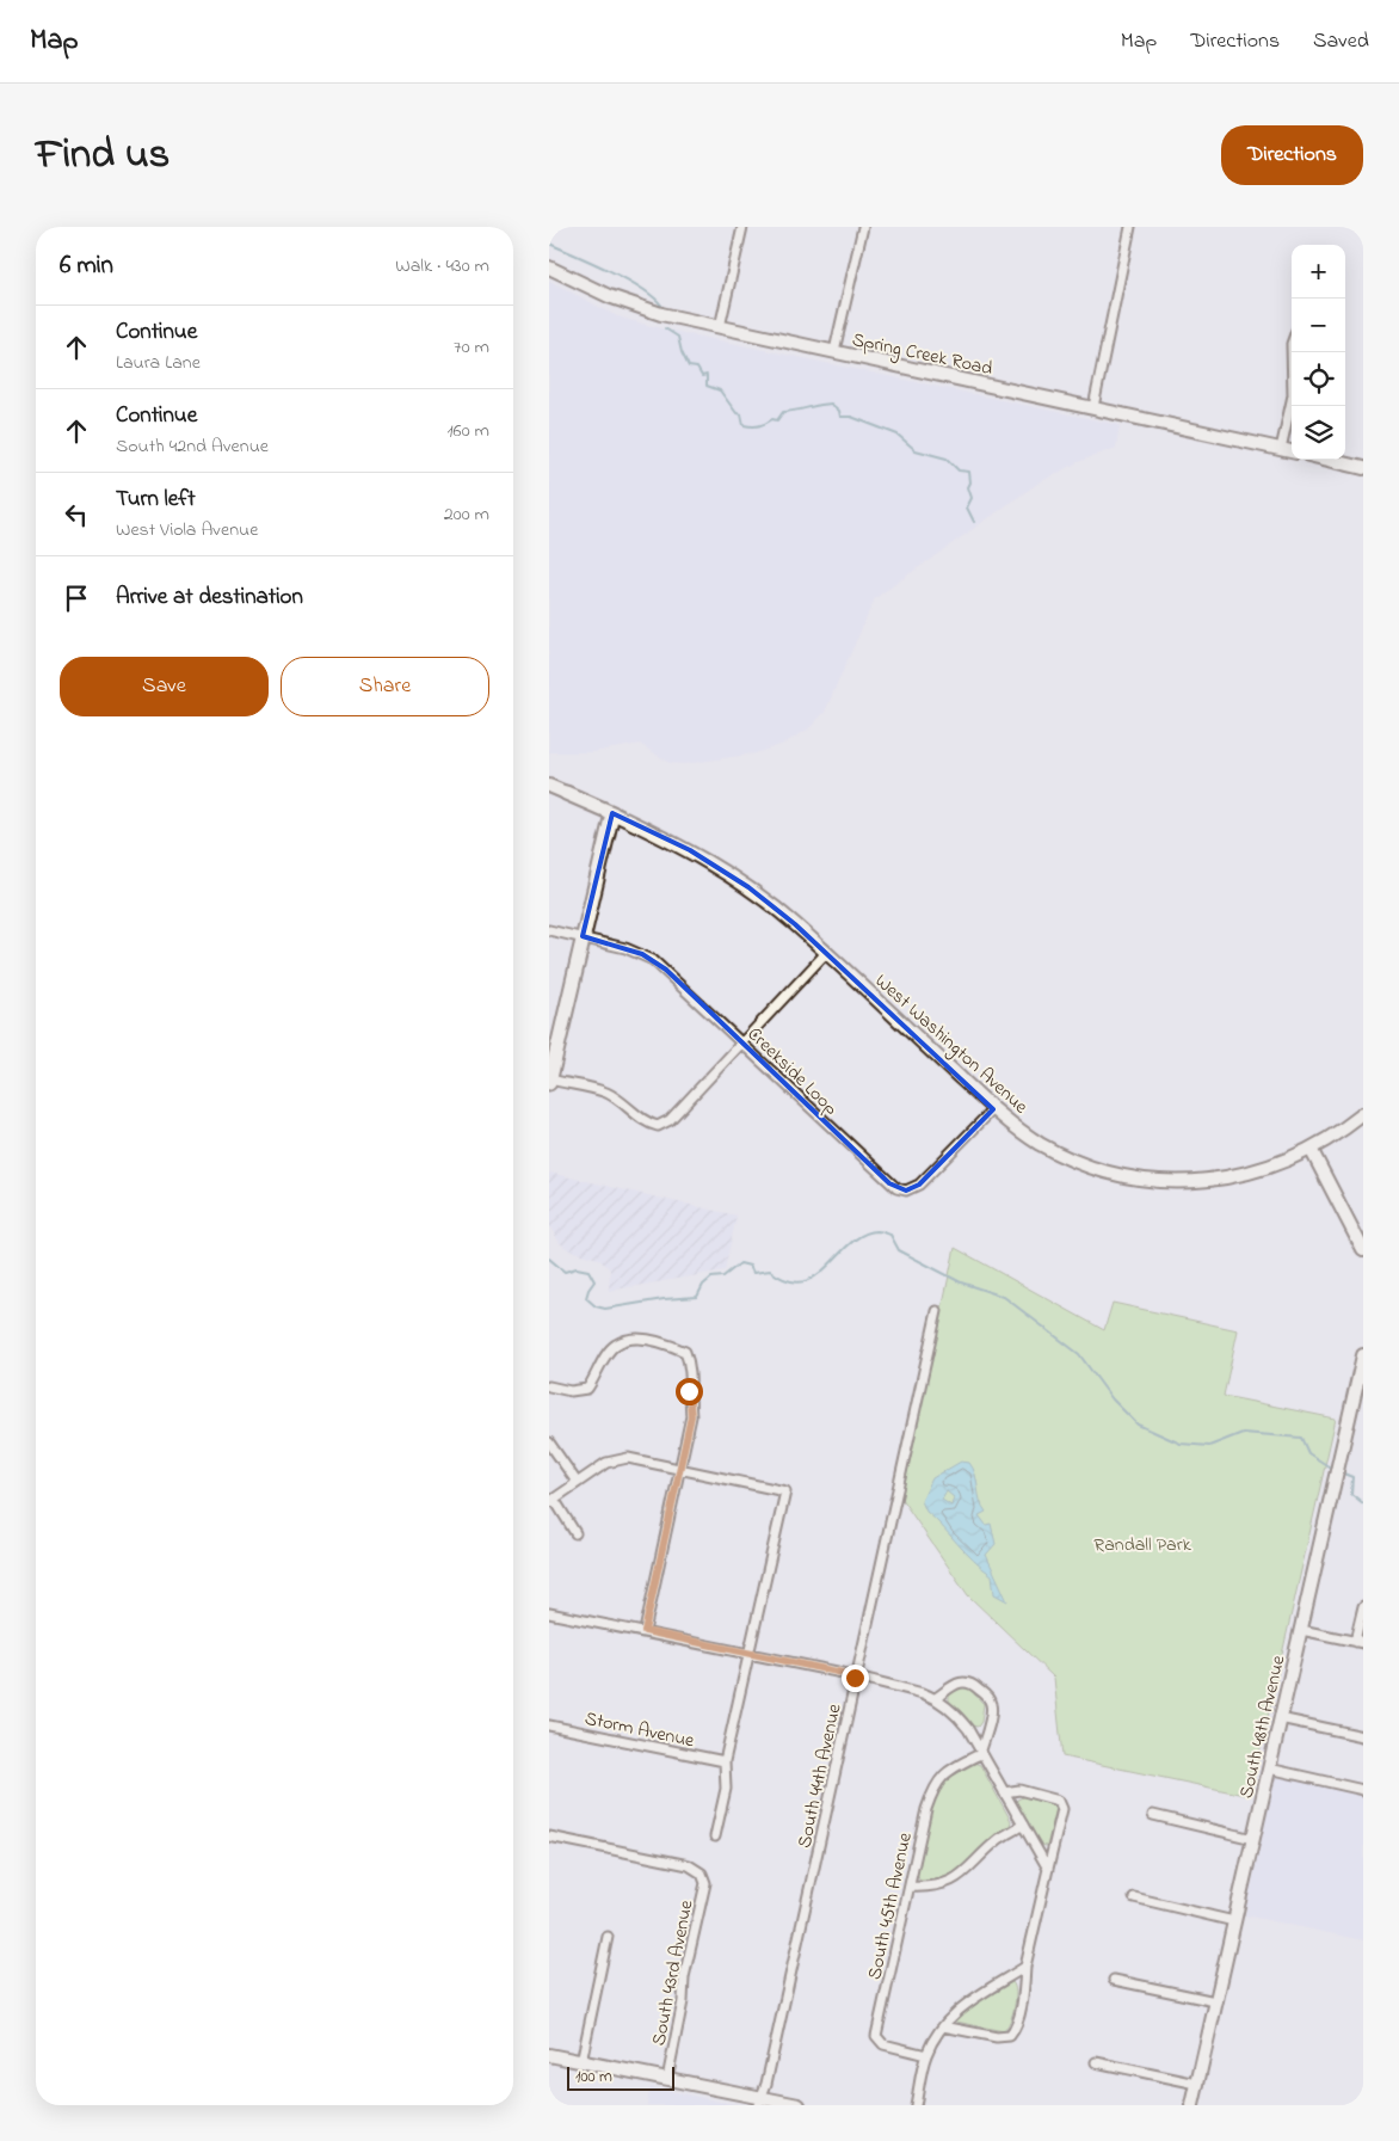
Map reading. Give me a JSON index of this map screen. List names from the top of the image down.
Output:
{
  "streets": {
    "main road": ["West Washington Avenue"],
    "street": [
      "Spring Creek Road",
      "Creekside Loop",
      "South 48th Avenue",
      "Storm Avenue",
      "South 44th Avenue",
      "South 45th Avenue",
      "South 43rd Avenue"
    ]
  },
  "crossings": [
    ["West Washington Avenue", "Creekside Loop"]
  ],
  "parks": ["Randall Park"],
  "scale_bar": "100 m",
  "page": {
    "header": "Map",
    "nav": ["Map", "Directions", "Saved"],
    "title": "Find us",
    "buttons": [
      "Directions",
      ["Save", "Share"]
    ],
    "heading": ["6 min", "Walk · 430 m"],
    "map_buttons": ["+", "−"],
    "list": [
      ["Continue", "Laura Lane", "70 m"],
      ["Continue", "South 42nd Avenue", "160 m"],
      ["Turn left", "West Viola Avenue", "200 m"],
      "Arrive at destination"
    ],
    "scale": "100 m"
  }
}
